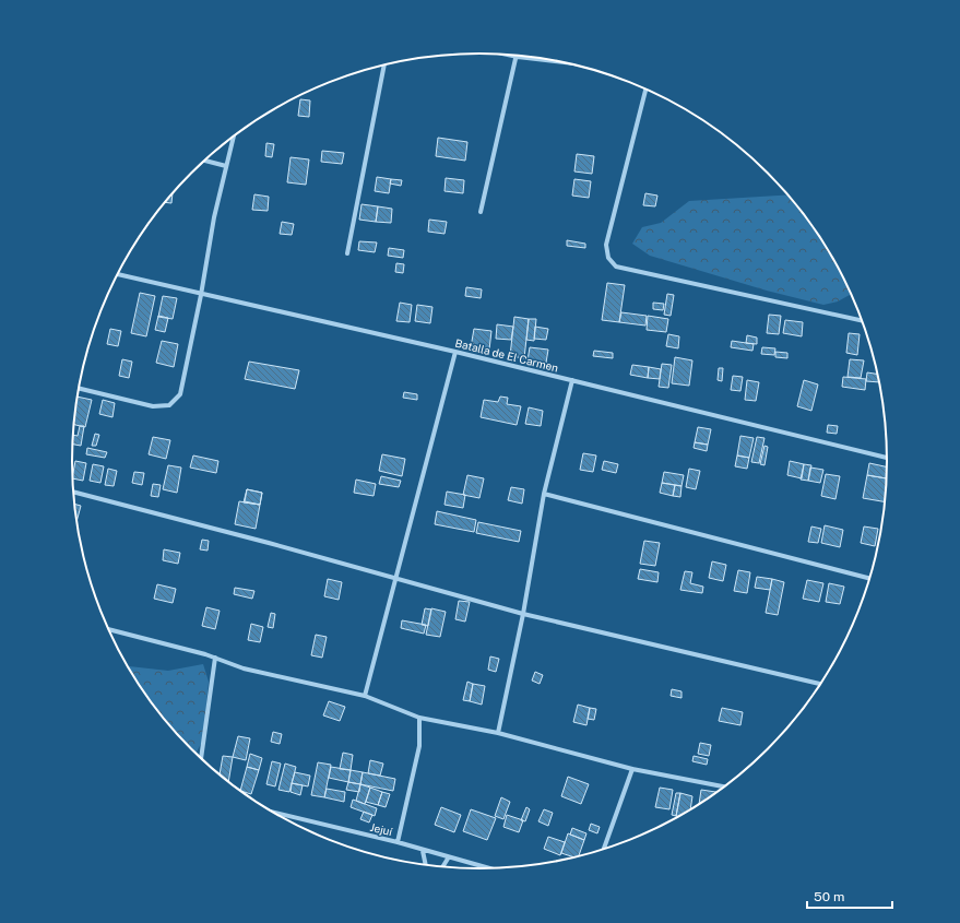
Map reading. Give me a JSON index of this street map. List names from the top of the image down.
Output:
{
  "streets": {
    "street": ["Batalla de El Carmen", "Jejuí"]
  },
  "scale_bar": "50 m"
}
